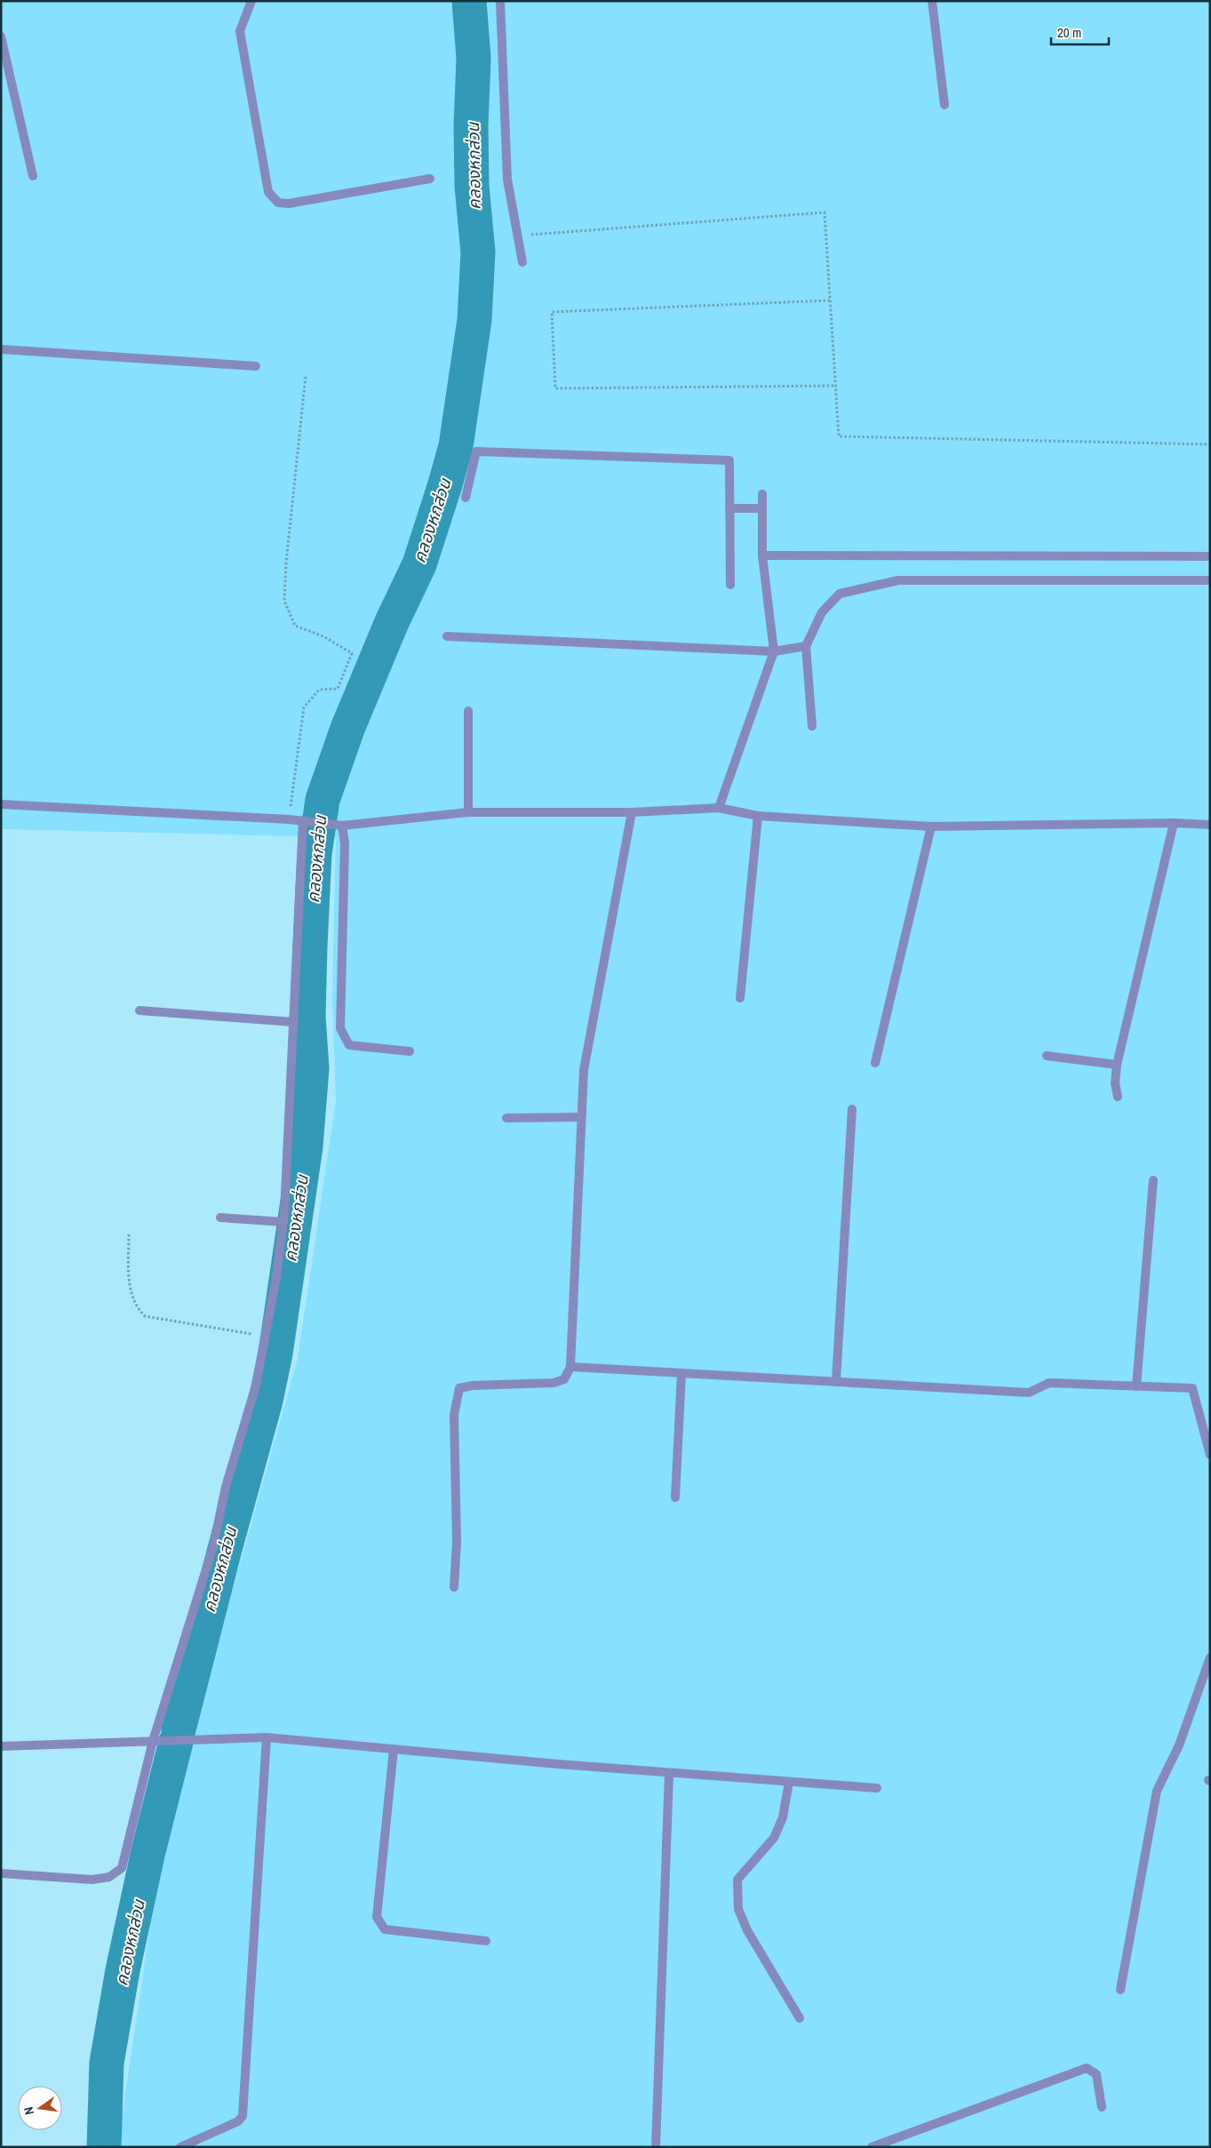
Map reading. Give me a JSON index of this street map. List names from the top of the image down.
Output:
{
  "water": ["คลองหกส่วน"],
  "scale_bar": "20 m",
  "north": "left"
}
